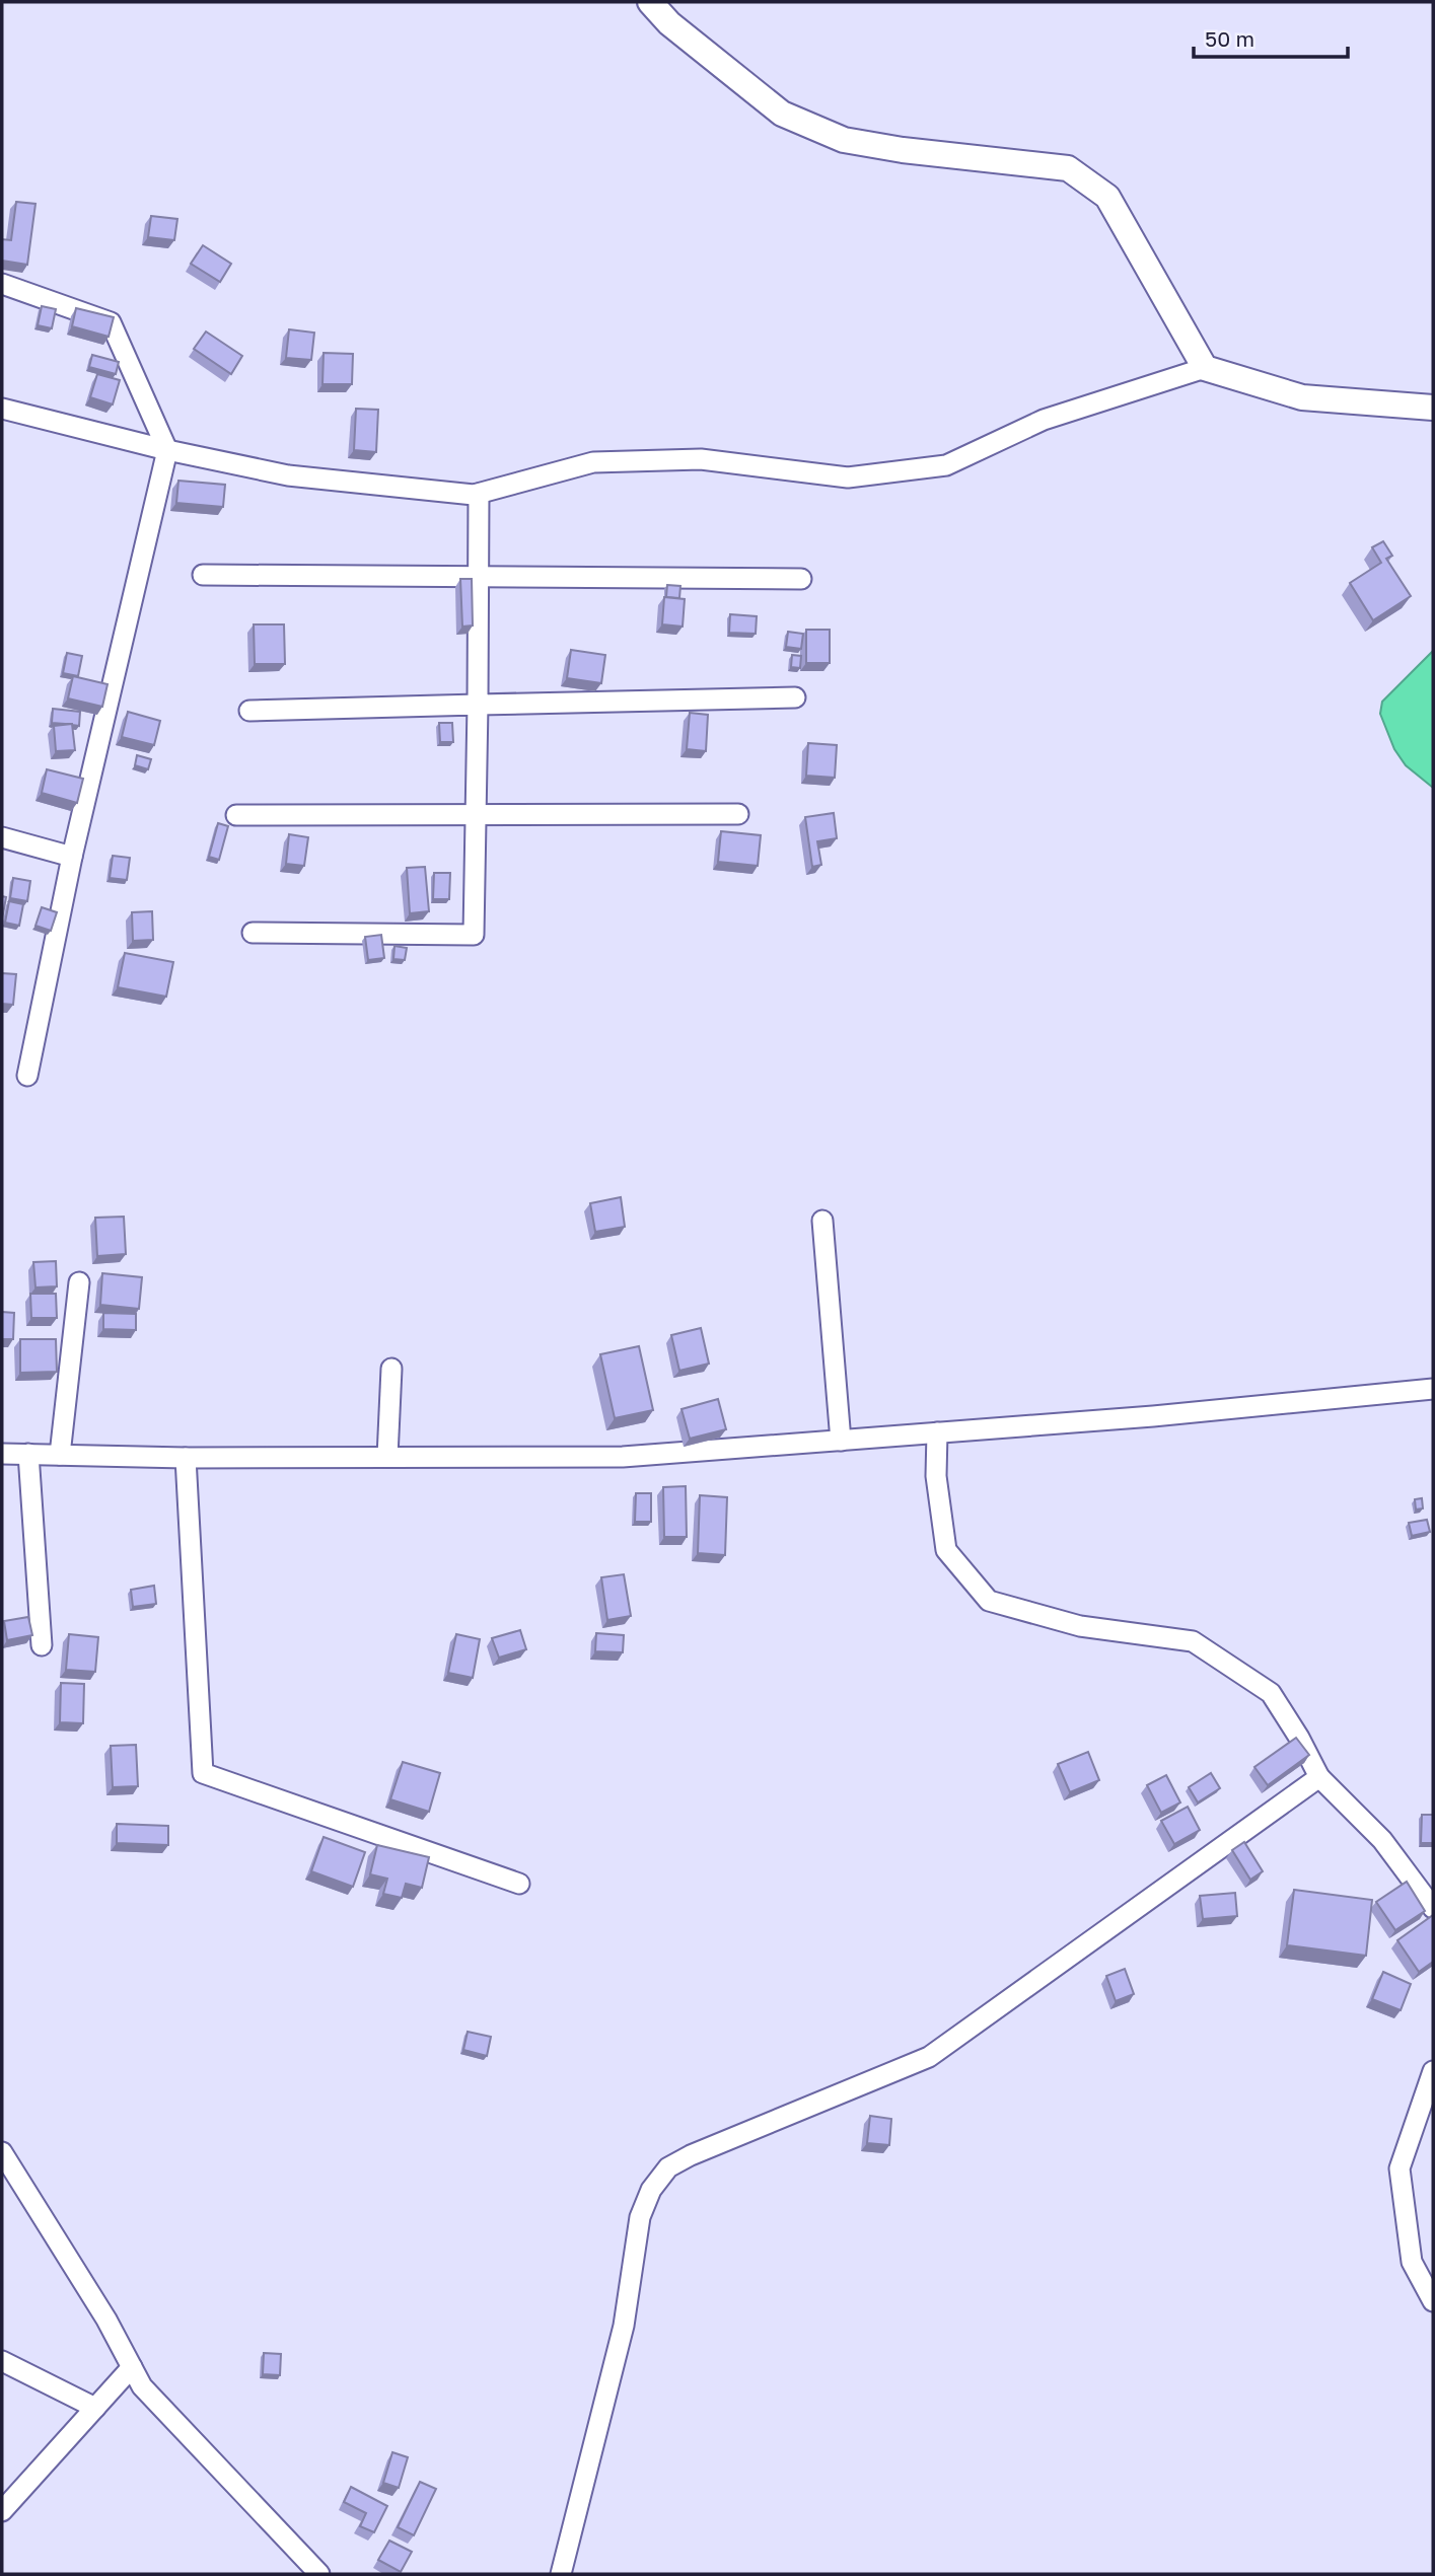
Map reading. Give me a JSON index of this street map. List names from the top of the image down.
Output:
{
  "scale_bar": "50 m"
}
